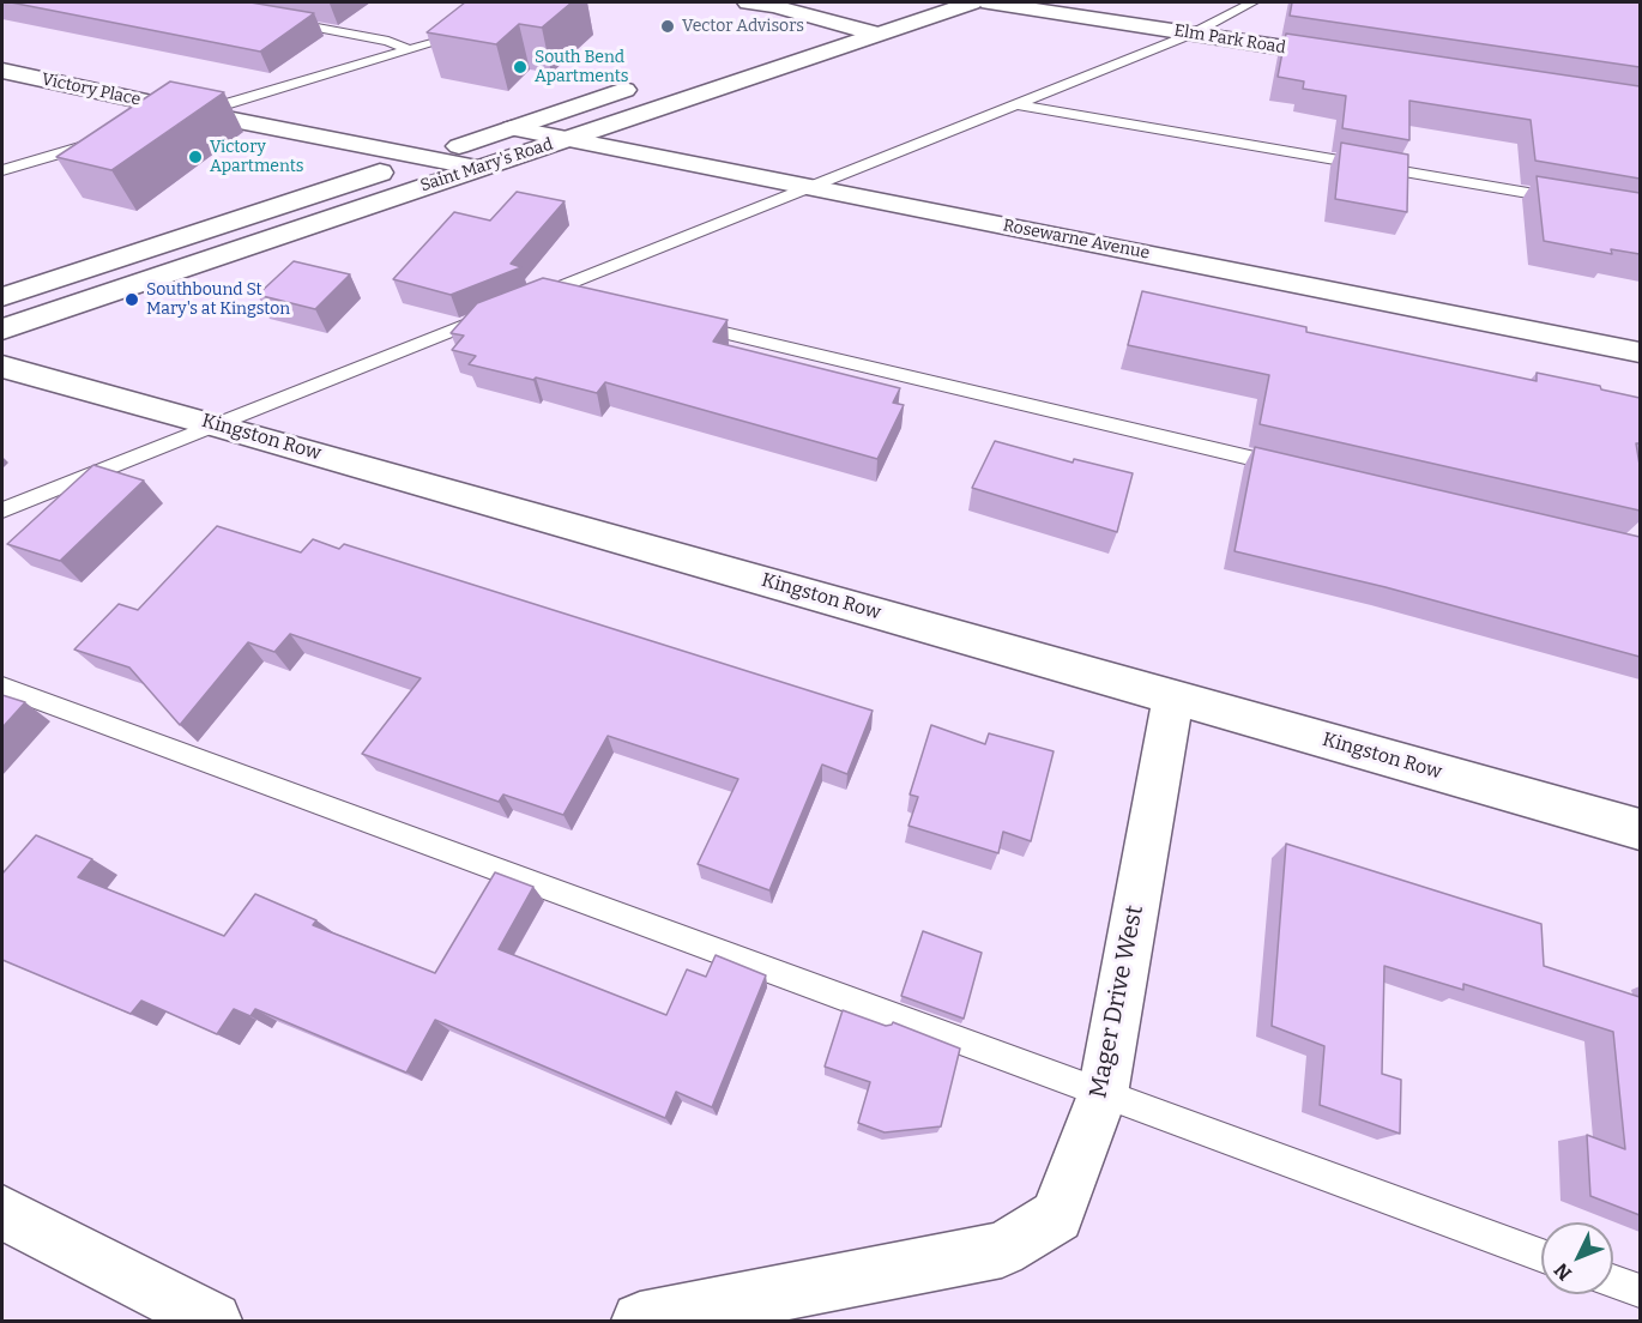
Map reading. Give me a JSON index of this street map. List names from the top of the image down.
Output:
{
  "streets": {
    "street": [
      "Elm Park Road",
      "Victory Place",
      "Saint Mary's Road",
      "Rosewarne Avenue",
      "Kingston Row",
      "Mager Drive West"
    ]
  },
  "crossings": [
    ["Victory Place", "Saint Mary's Road"],
    ["Saint Mary's Road", "Rosewarne Avenue"],
    ["Kingston Row", "Mager Drive West"]
  ],
  "places": [
    "Vector Advisors",
    "South Bend Apartments",
    "Victory Apartments",
    "Southbound St Mary's at Kingston"
  ],
  "north": "bottom left"
}
